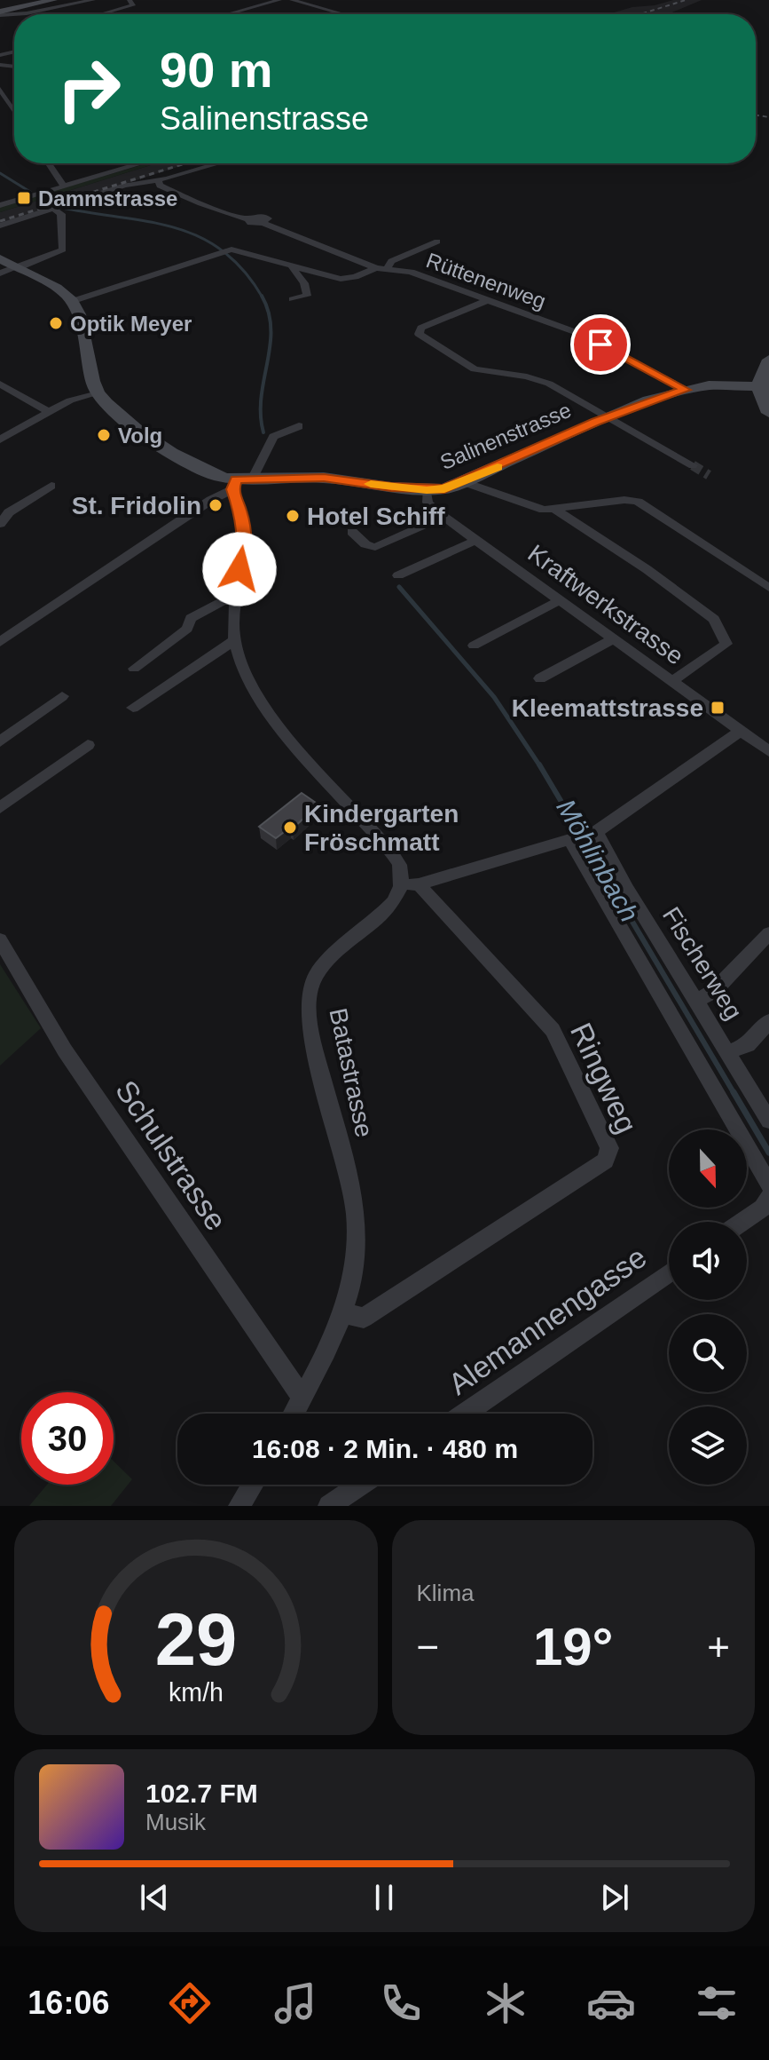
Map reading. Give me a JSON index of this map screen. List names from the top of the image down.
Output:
{
  "streets": {
    "street": [
      "Rüttenenweg",
      "Salinenstrasse",
      "Kraftwerkstrasse",
      "Fischerweg",
      "Batastrasse",
      "Ringweg",
      "Schulstrasse",
      "Alemannengasse"
    ]
  },
  "crossings": [
    ["Rüttenenweg", "Salinenstrasse"],
    ["Salinenstrasse", "Kraftwerkstrasse"],
    ["Batastrasse", "Ringweg"],
    ["Batastrasse", "Schulstrasse"]
  ],
  "water": ["Möhlinbach"],
  "places": {
    "transit": ["Dammstrasse", "Kleemattstrasse"],
    "other": [
      "Optik Meyer",
      "Volg",
      "St. Fridolin",
      "Hotel Schiff",
      "Kindergarten Fröschmatt"
    ]
  },
  "north": "bottom",
  "page": {
    "turn": ["90 m", "Salinenstrasse"],
    "limit": "30",
    "trip": "16:08 · 2 Min. · 480 m",
    "tile": "Klima",
    "heat": ["−", "19°", "+"],
    "song": ["102.7 FM", "Musik"],
    "tabs": "16:06",
    "gauge": ["29", "km/h"]
  }
}
